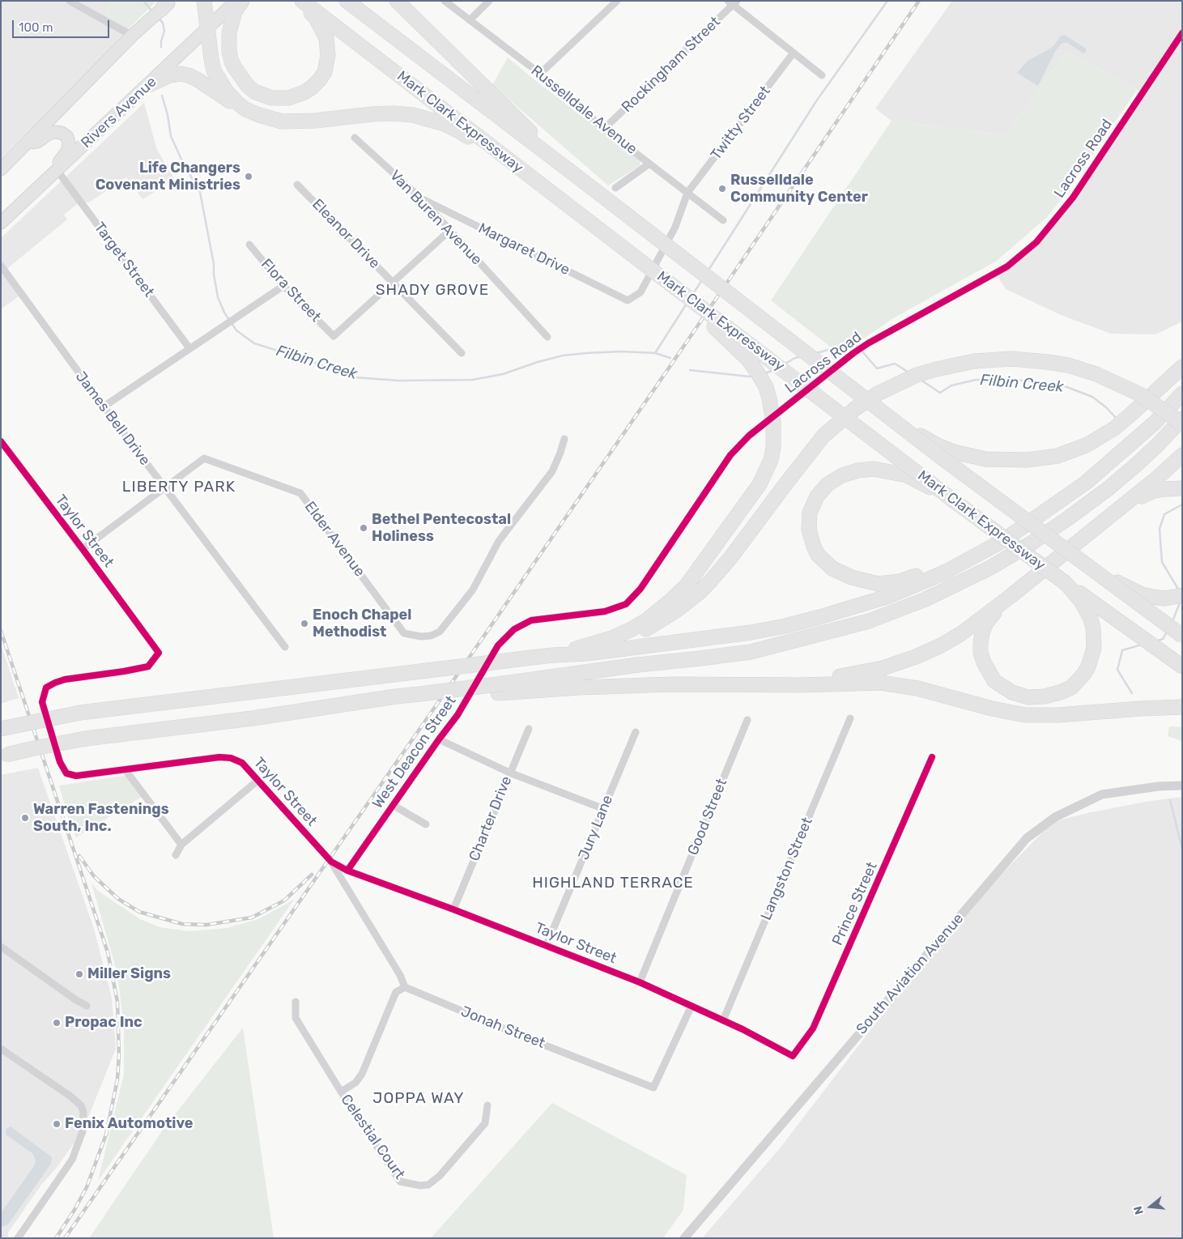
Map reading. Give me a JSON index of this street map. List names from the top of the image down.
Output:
{
  "streets": {
    "highway": ["Mark Clark Expressway"],
    "main road": ["Rivers Avenue"],
    "street": [
      "Rockingham Street",
      "Russelldale Avenue",
      "Twitty Street",
      "Lacross Road",
      "Van Buren Avenue",
      "Eleanor Drive",
      "Margaret Drive",
      "Target Street",
      "Flora Street",
      "James Bell Drive",
      "Taylor Street",
      "Elder Avenue",
      "West Deacon Street",
      "Good Street",
      "Charter Drive",
      "Jury Lane",
      "Langston Street",
      "Prince Street",
      "South Aviation Avenue",
      "Jonah Street",
      "Celestial Court"
    ]
  },
  "crossings": [
    ["Rockingham Street", "Russelldale Avenue"],
    ["Russelldale Avenue", "Twitty Street"],
    ["Rivers Avenue", "Target Street"],
    ["Twitty Street", "Margaret Drive"],
    ["Lacross Road", "West Deacon Street"],
    ["Van Buren Avenue", "Margaret Drive"],
    ["Eleanor Drive", "Flora Street"],
    ["James Bell Drive", "Elder Avenue"],
    ["Taylor Street", "Elder Avenue"],
    ["Taylor Street", "West Deacon Street"],
    ["Taylor Street", "Good Street"],
    ["Taylor Street", "Charter Drive"],
    ["Taylor Street", "Jury Lane"],
    ["Taylor Street", "Langston Street"],
    ["Taylor Street", "Prince Street"],
    ["Taylor Street", "Jonah Street"]
  ],
  "districts": [
    "SHADY GROVE",
    "LIBERTY PARK",
    "HIGHLAND TERRACE",
    "JOPPA WAY"
  ],
  "water": ["Filbin Creek"],
  "places": [
    "Life Changers Covenant Ministries",
    "Russelldale Community Center",
    "Bethel Pentecostal Holiness",
    "Enoch Chapel Methodist",
    "Warren Fastenings South, Inc.",
    "Miller Signs",
    "Propac Inc",
    "Fenix Automotive"
  ],
  "scale_bar": "100 m",
  "north": "left"
}
